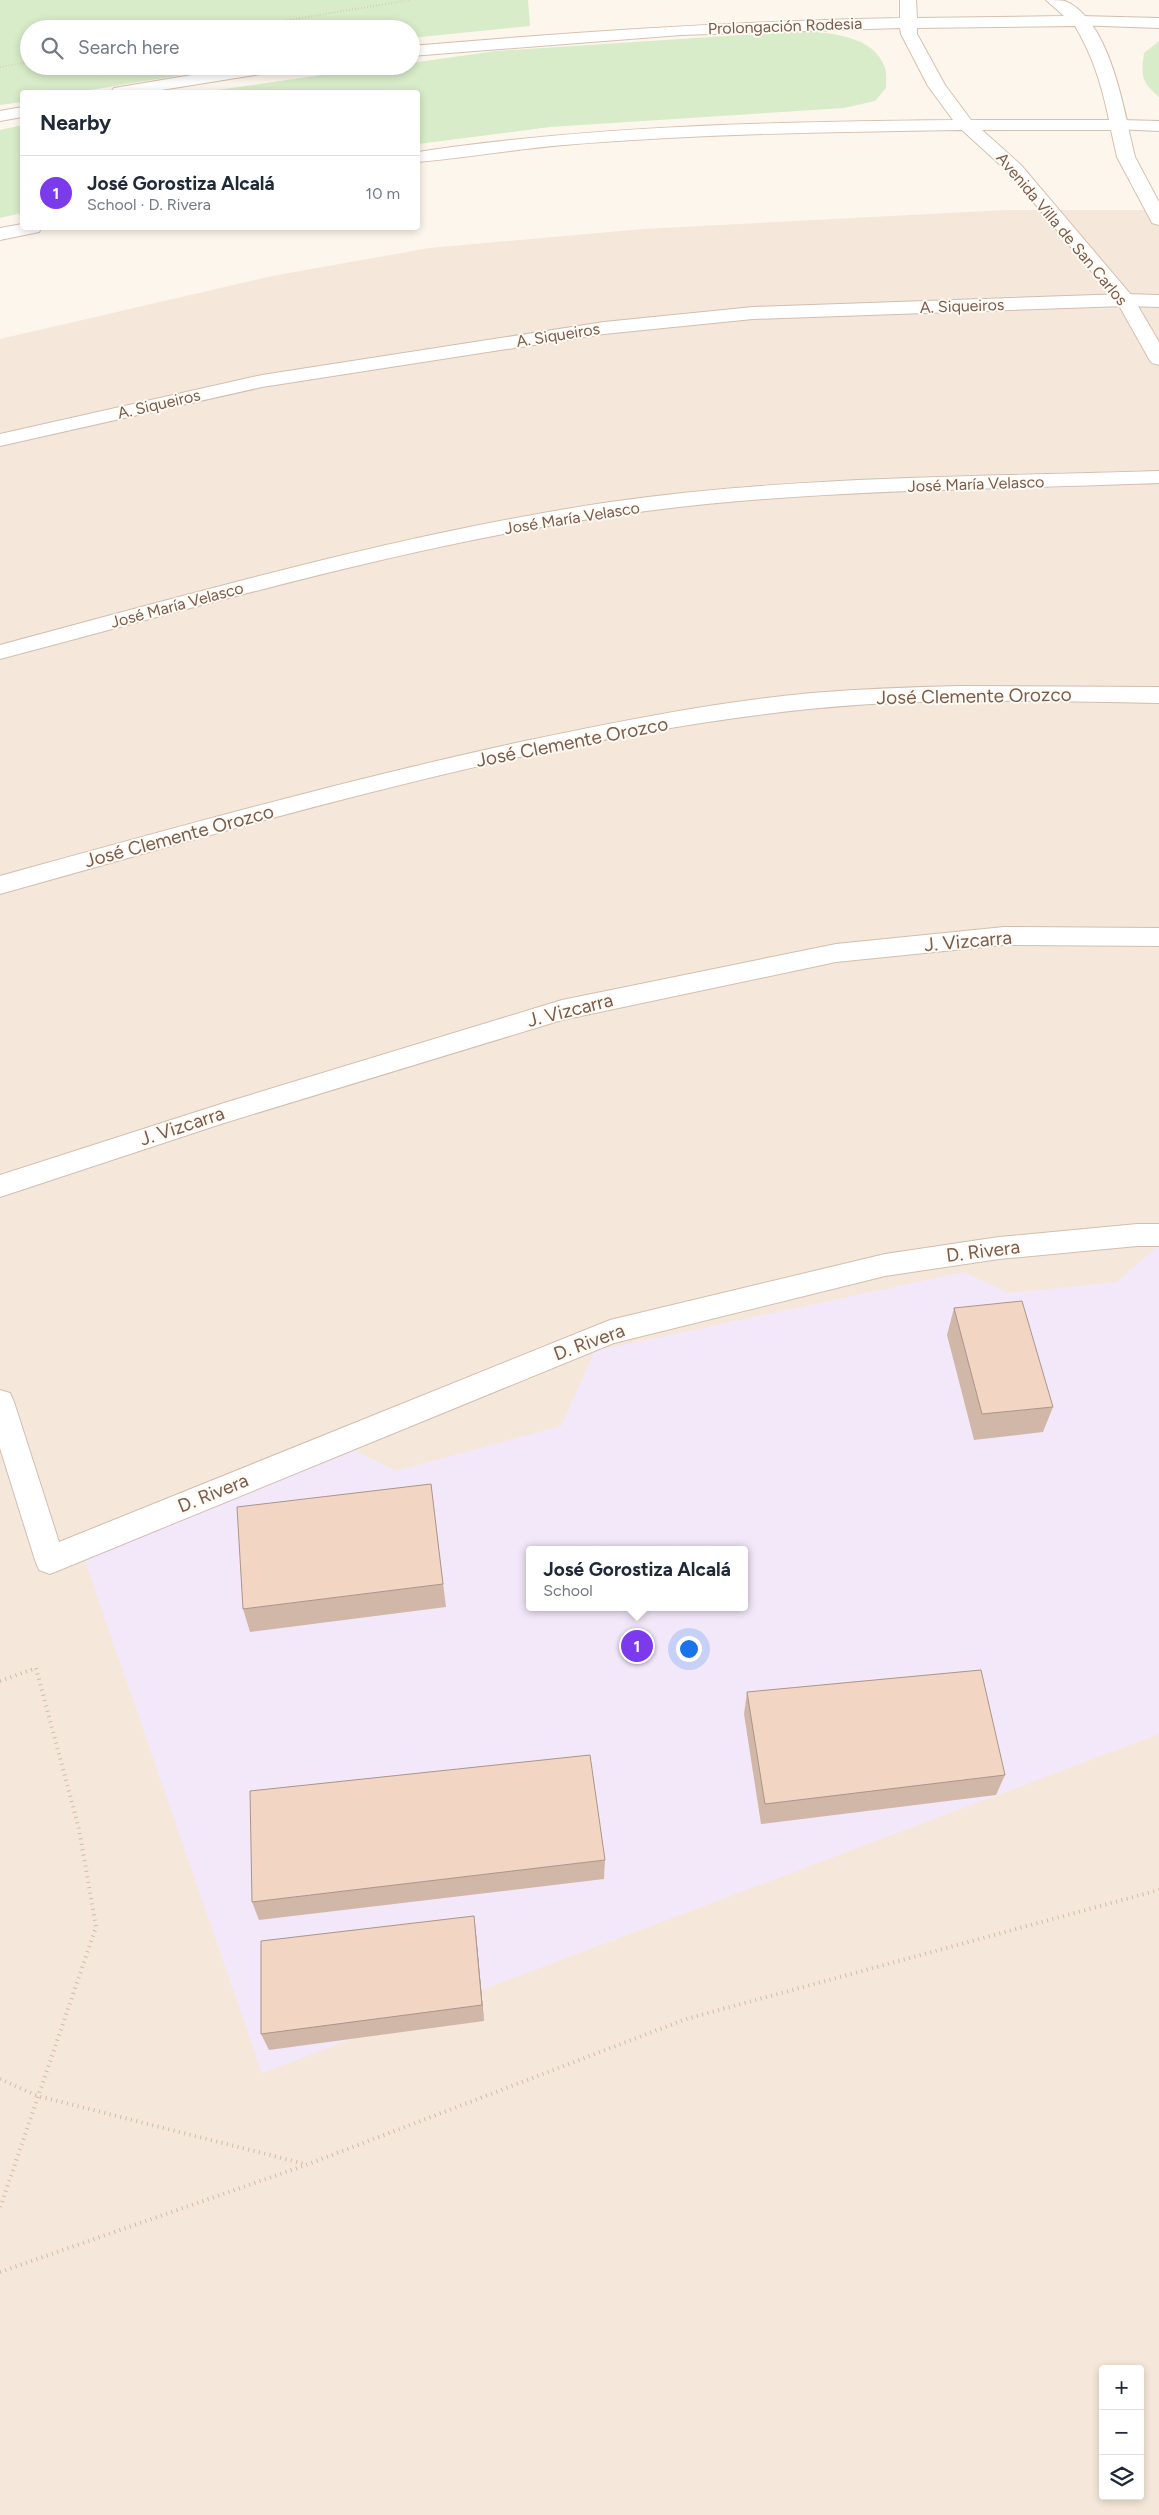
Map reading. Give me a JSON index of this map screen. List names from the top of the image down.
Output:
{
  "streets": {
    "street": [
      "Prolongación Rodesia",
      "Avenida Villa de San Carlos",
      "A. Siqueiros",
      "José María Velasco",
      "José Clemente Orozco",
      "J. Vizcarra",
      "D. Rivera"
    ]
  },
  "crossings": [
    ["Prolongación Rodesia", "Avenida Villa de San Carlos"],
    ["Avenida Villa de San Carlos", "A. Siqueiros"]
  ],
  "page": {
    "search": "Search here",
    "heading": "Nearby",
    "list": [
      {
        "mark": "1",
        "name": "José Gorostiza Alcalá",
        "note": "School · D. Rivera",
        "value": "10 m"
      }
    ],
    "popup": ["José Gorostiza Alcalá", "School"],
    "pins": "1",
    "map_buttons": ["+", "−"]
  }
}
